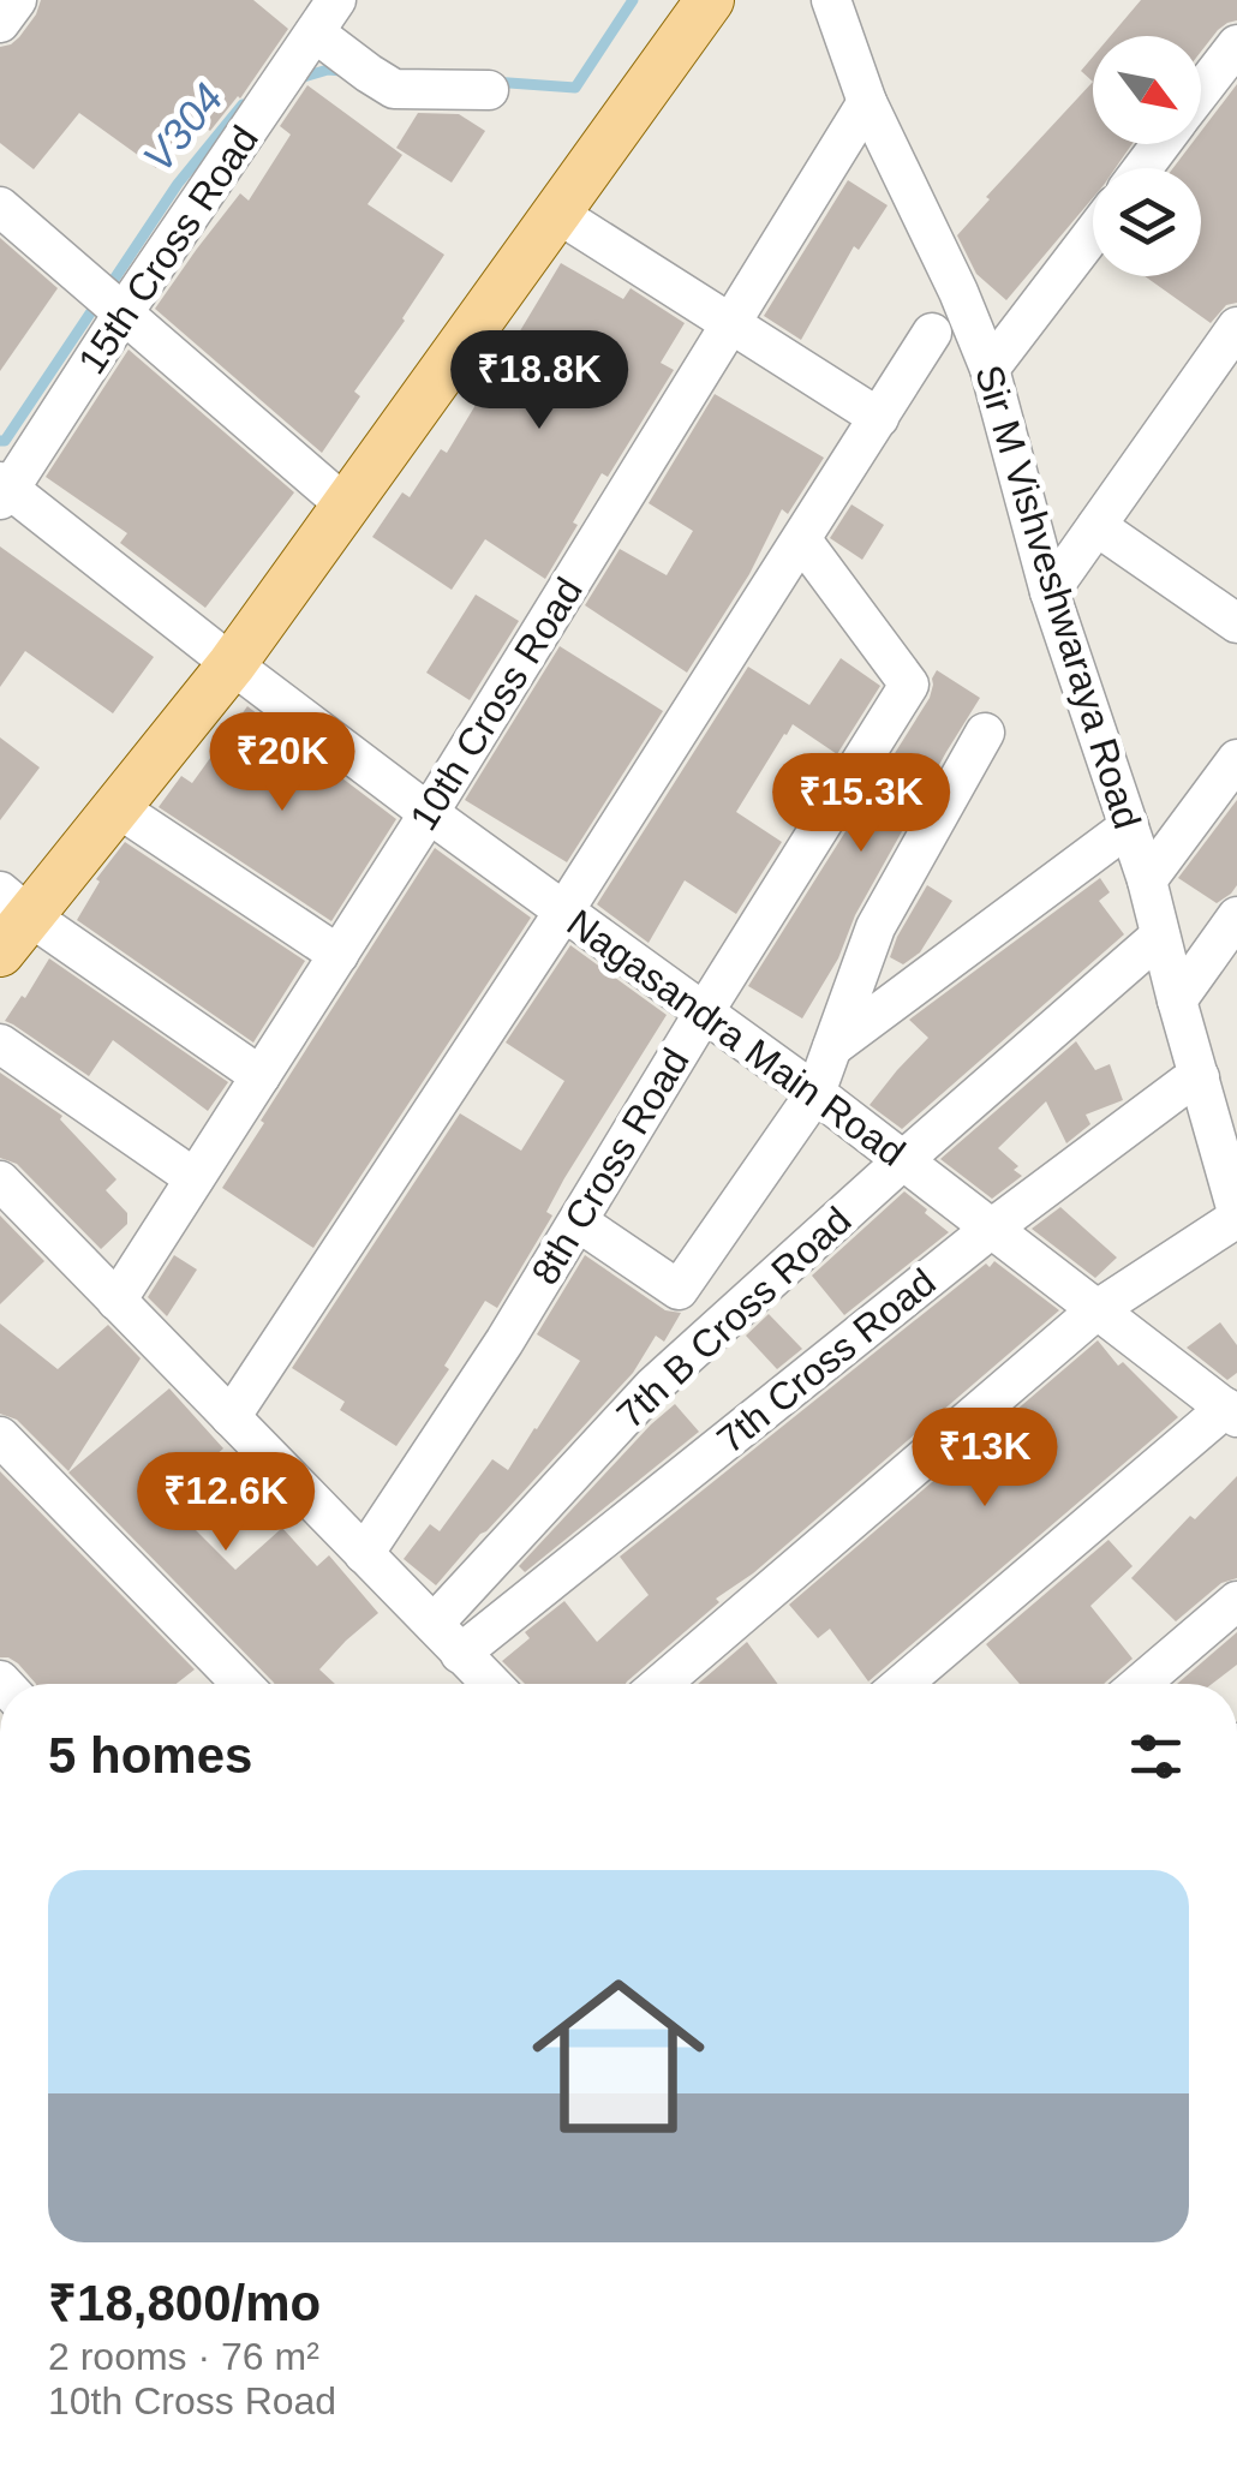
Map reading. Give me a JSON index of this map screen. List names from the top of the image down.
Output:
{
  "streets": {
    "street": [
      "15th Cross Road",
      "Sir M Vishveshwaraya Road",
      "10th Cross Road",
      "Nagasandra Main Road",
      "8th Cross Road",
      "7th B Cross Road",
      "7th Cross Road"
    ]
  },
  "crossings": [
    ["15th Cross Road", "Nagasandra Main Road"],
    ["Sir M Vishveshwaraya Road", "10th Cross Road"],
    ["Sir M Vishveshwaraya Road", "7th B Cross Road"],
    ["Sir M Vishveshwaraya Road", "7th Cross Road"],
    ["10th Cross Road", "Nagasandra Main Road"],
    ["Nagasandra Main Road", "8th Cross Road"],
    ["Nagasandra Main Road", "7th B Cross Road"],
    ["Nagasandra Main Road", "7th Cross Road"]
  ],
  "water": ["V304"],
  "north": "bottom right",
  "page": {
    "price": [
      "₹18.8K",
      "₹20K",
      "₹15.3K",
      "₹13K",
      "₹12.6K"
    ],
    "heading": "5 homes",
    "list": [
      {
        "name": "₹18,800/mo",
        "note": "2 rooms · 76 m² · 10th Cross Road"
      }
    ]
  }
}
